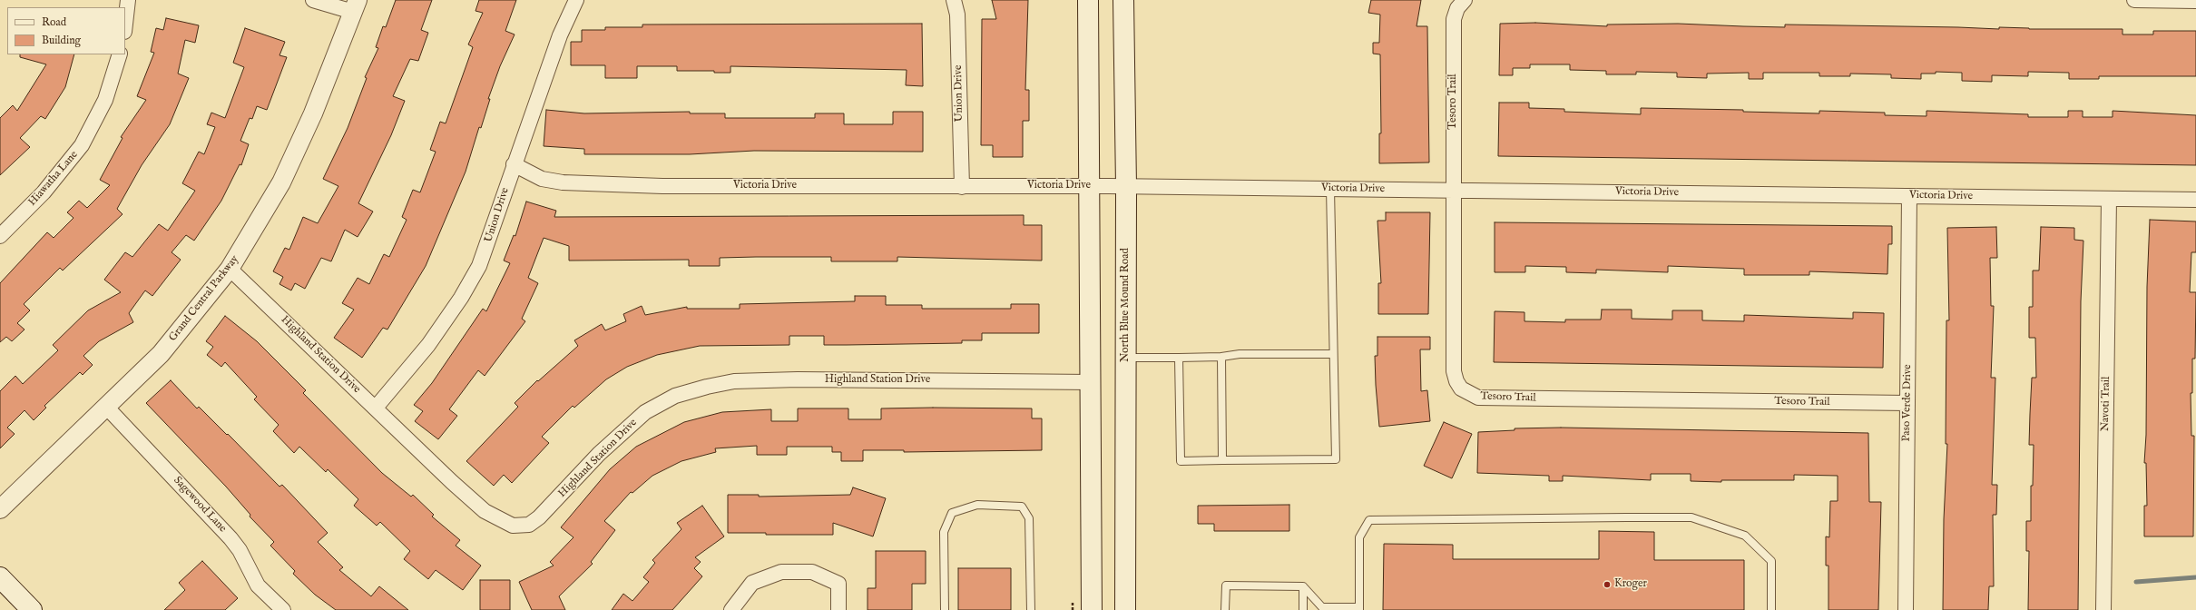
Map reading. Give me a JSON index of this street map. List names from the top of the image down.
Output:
{
  "streets": {
    "main road": ["North Blue Mound Road"],
    "street": [
      "Union Drive",
      "Tesoro Trail",
      "Hiawatha Lane",
      "Victoria Drive",
      "Grand Central Parkway",
      "Highland Station Drive",
      "Paso Verde Drive",
      "Navoti Trail",
      "Sagewood Lane"
    ]
  },
  "crossings": [
    ["Union Drive", "Victoria Drive"],
    ["Union Drive", "Highland Station Drive"],
    ["Tesoro Trail", "Victoria Drive"],
    ["Tesoro Trail", "Paso Verde Drive"],
    ["Victoria Drive", "North Blue Mound Road"],
    ["Victoria Drive", "Paso Verde Drive"],
    ["Victoria Drive", "Navoti Trail"],
    ["Grand Central Parkway", "Highland Station Drive"],
    ["Grand Central Parkway", "Sagewood Lane"]
  ],
  "places": ["Kroger"],
  "legend": ["Road", "Building"]
}
